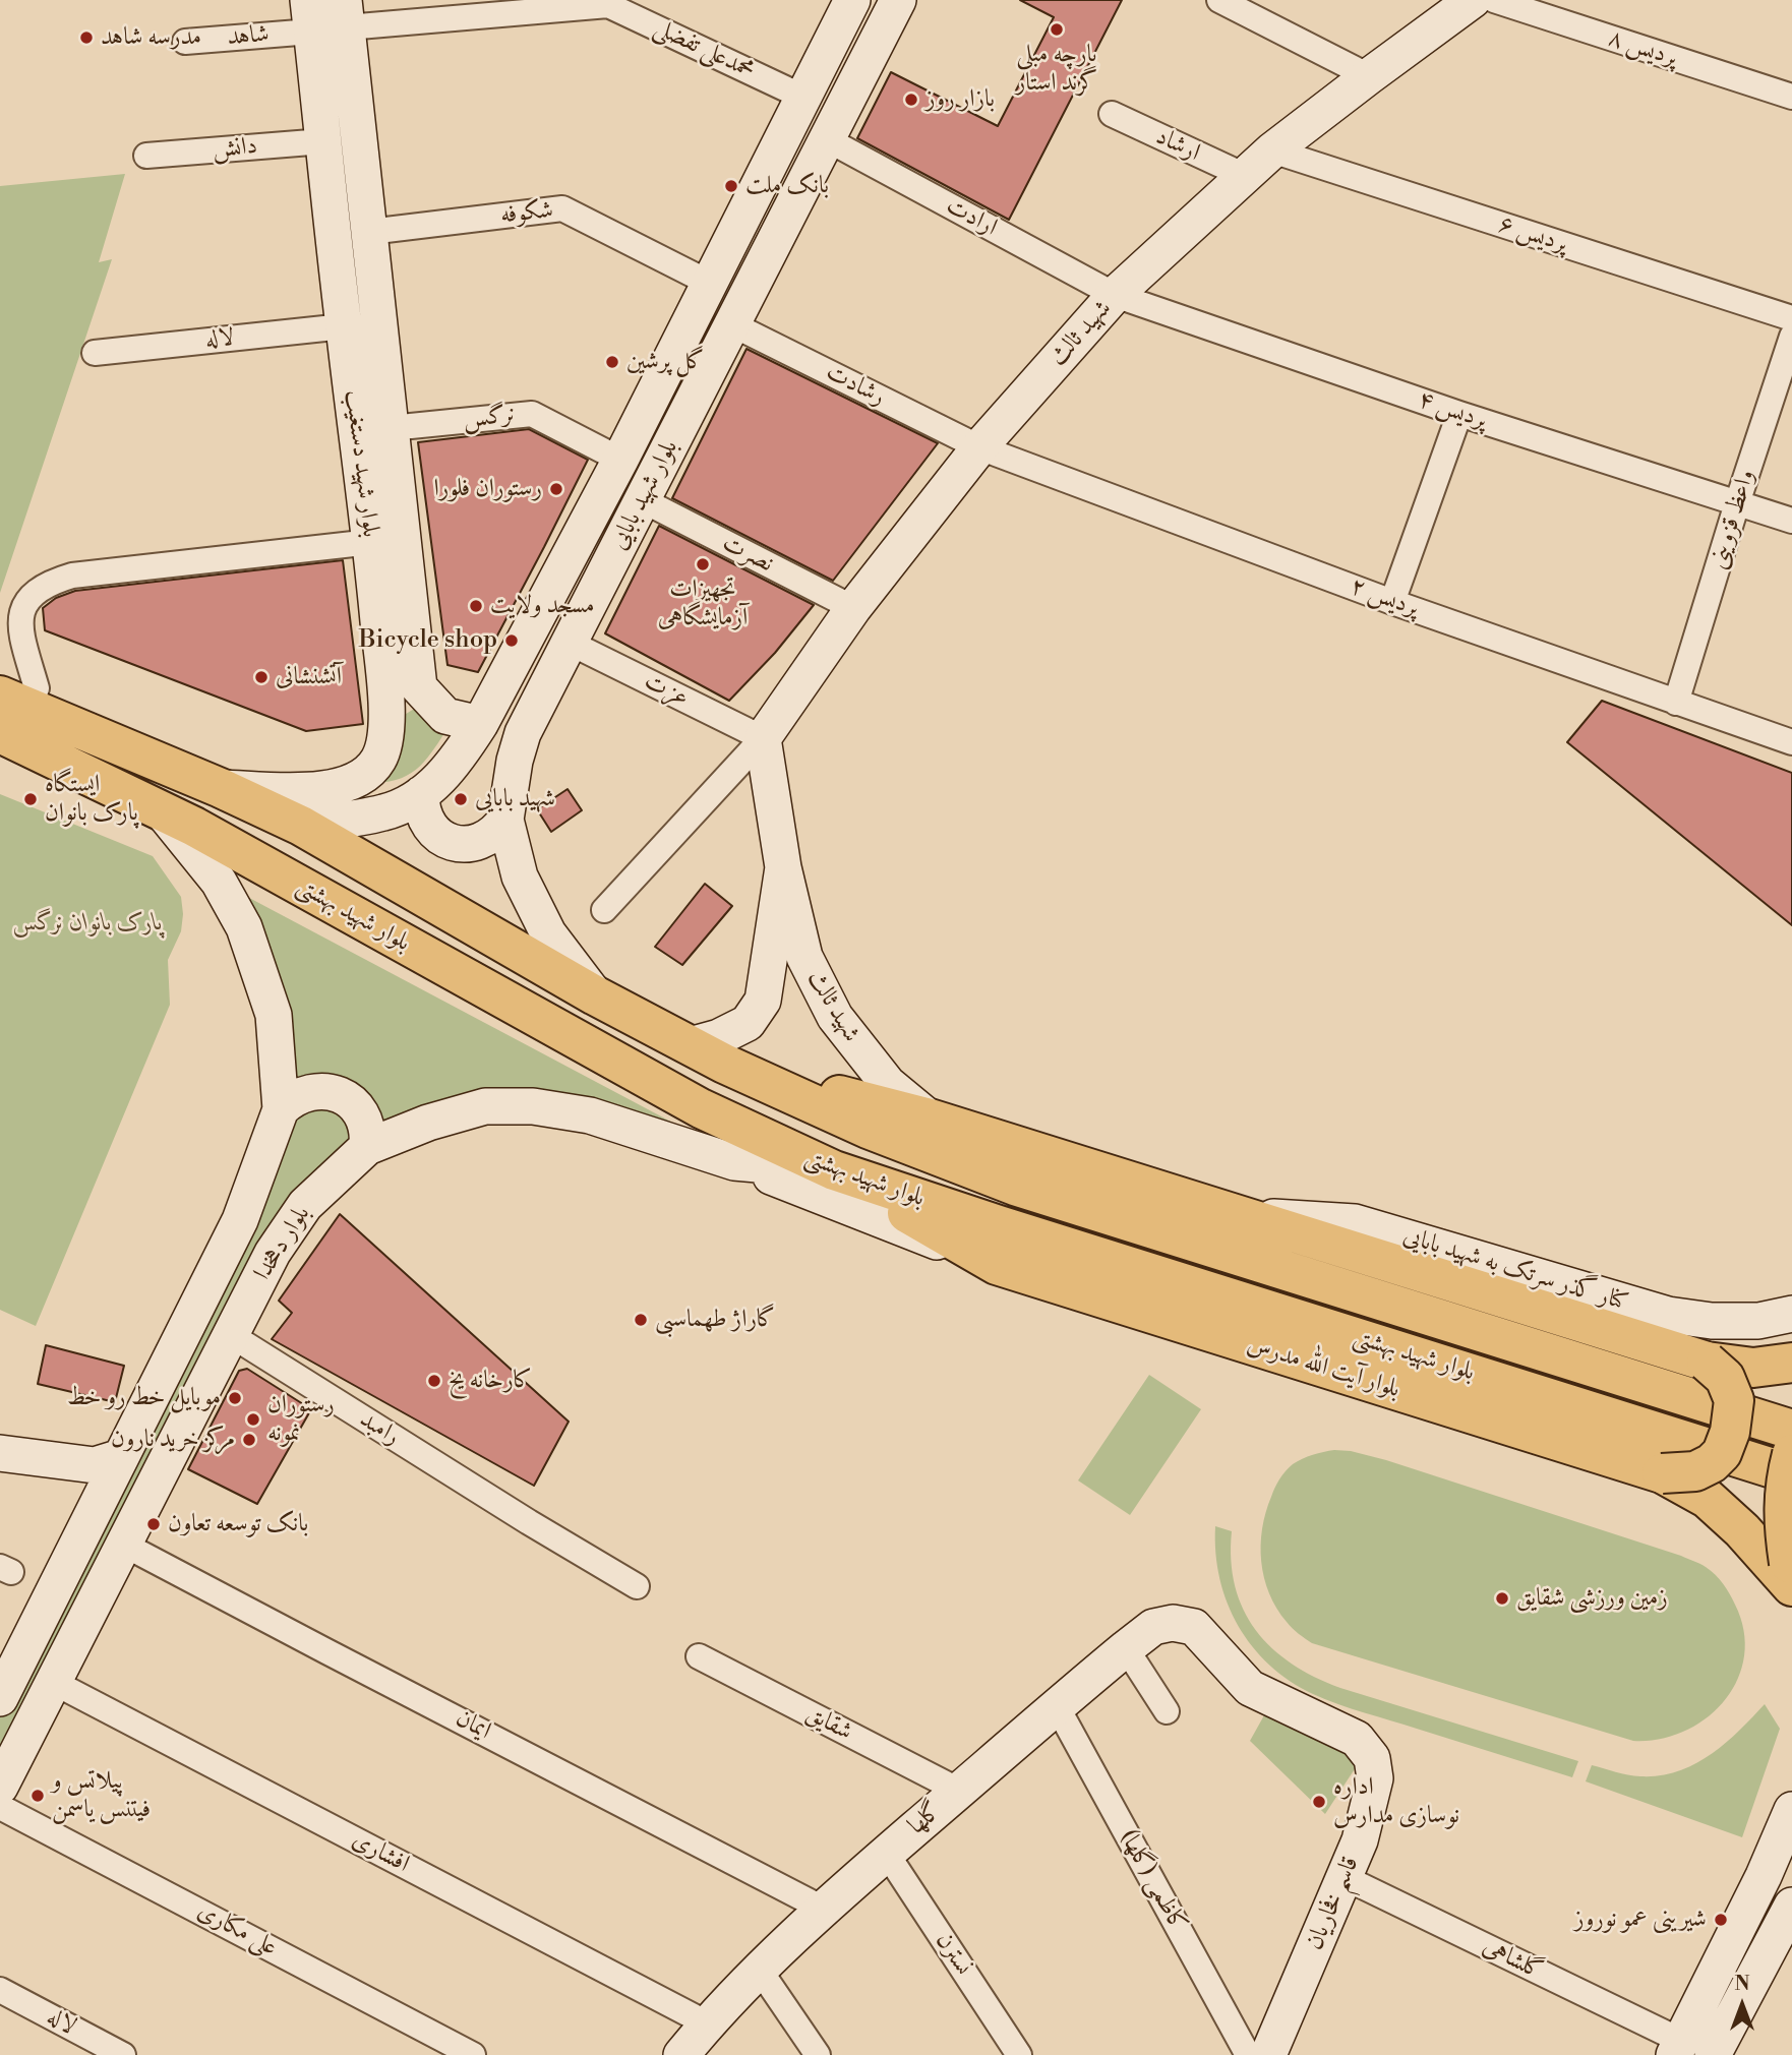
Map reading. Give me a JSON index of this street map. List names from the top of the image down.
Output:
{
  "streets": {
    "main road": ["بلوار شهید بهشتی", "بلوار آیت الله مدرس"],
    "street": [
      "شاهد",
      "پردیس ۸",
      "محمدعلی تفضلی",
      "ارشاد",
      "دانش",
      "شکوفه",
      "ارادت",
      "پردیس ۶",
      "شهید ثالث",
      "لاله",
      "رشادت",
      "پردیس ۴",
      "نرگس",
      "بلوار شهید دستغیب",
      "بلوار شهید بابایی",
      "واعظ قزوینی",
      "نصرت",
      "پردیس ۲",
      "عزت",
      "بلوار دهخدا",
      "کنار گذر سرتک به شهید بابایی",
      "رامبد",
      "شقایق",
      "ایمان",
      "گلها",
      "افشاری",
      "کاظمی (گلها)",
      "قاسم فخاریان",
      "علی مکاری",
      "نسترن",
      "گلشاهی"
    ]
  },
  "crossings": [
    ["شاهد", "بلوار شهید دستغیب"],
    ["محمدعلی تفضلی", "بلوار شهید دستغیب"],
    ["محمدعلی تفضلی", "بلوار شهید بابایی"],
    ["ارشاد", "شهید ثالث"],
    ["دانش", "بلوار شهید دستغیب"],
    ["شکوفه", "بلوار شهید دستغیب"],
    ["شکوفه", "بلوار شهید بابایی"],
    ["ارادت", "شهید ثالث"],
    ["ارادت", "پردیس ۴"],
    ["ارادت", "بلوار شهید بابایی"],
    ["پردیس ۶", "شهید ثالث"],
    ["شهید ثالث", "رشادت"],
    ["شهید ثالث", "پردیس ۴"],
    ["شهید ثالث", "نصرت"],
    ["شهید ثالث", "پردیس ۲"],
    ["شهید ثالث", "عزت"],
    ["شهید ثالث", "بلوار شهید بهشتی"],
    ["لاله", "بلوار شهید دستغیب"],
    ["رشادت", "بلوار شهید بابایی"],
    ["رشادت", "پردیس ۲"],
    ["پردیس ۴", "واعظ قزوینی"],
    ["نرگس", "بلوار شهید دستغیب"],
    ["نرگس", "بلوار شهید بابایی"],
    ["بلوار شهید دستغیب", "بلوار شهید بهشتی"],
    ["بلوار شهید بابایی", "نصرت"],
    ["بلوار شهید بابایی", "عزت"],
    ["بلوار شهید بابایی", "بلوار شهید بهشتی"],
    ["واعظ قزوینی", "پردیس ۲"],
    ["بلوار شهید بهشتی", "بلوار دهخدا"],
    ["بلوار شهید بهشتی", "بلوار آیت الله مدرس"],
    ["بلوار دهخدا", "بلوار آیت الله مدرس"],
    ["بلوار دهخدا", "رامبد"],
    ["بلوار دهخدا", "ایمان"],
    ["بلوار دهخدا", "افشاری"],
    ["شقایق", "گلها"],
    ["ایمان", "گلها"],
    ["گلها", "افشاری"],
    ["گلها", "کاظمی (گلها)"],
    ["گلها", "قاسم فخاریان"],
    ["گلها", "نسترن"],
    ["قاسم فخاریان", "گلشاهی"]
  ],
  "parks": ["پارک بانوان نرگس"],
  "places": [
    "پارچه مبلی گرند استار",
    "مدرسه شاهد",
    "بازار روز",
    "بانک ملت",
    "گل پرشین",
    "رستوران فلورا",
    "تجهیزات آزمایشگاهی",
    "مسجد ولایت",
    "Bicycle shop",
    "آتشنشانی",
    "ایستگاه پارک بانوان",
    "شهید بابایی",
    "گاراژ طهماسبی",
    "کارخانه یخ",
    "موبایل خط رو خط",
    "رستوران نمونه",
    "مرکز خرید نارون",
    "بانک توسعه تعاون",
    "زمین ورزشی شقایق",
    "پیلاتس و فیتنس یاسمن",
    "اداره نوسازی مدارس",
    "شیرینی عمو نوروز"
  ],
  "north": "top"
}
